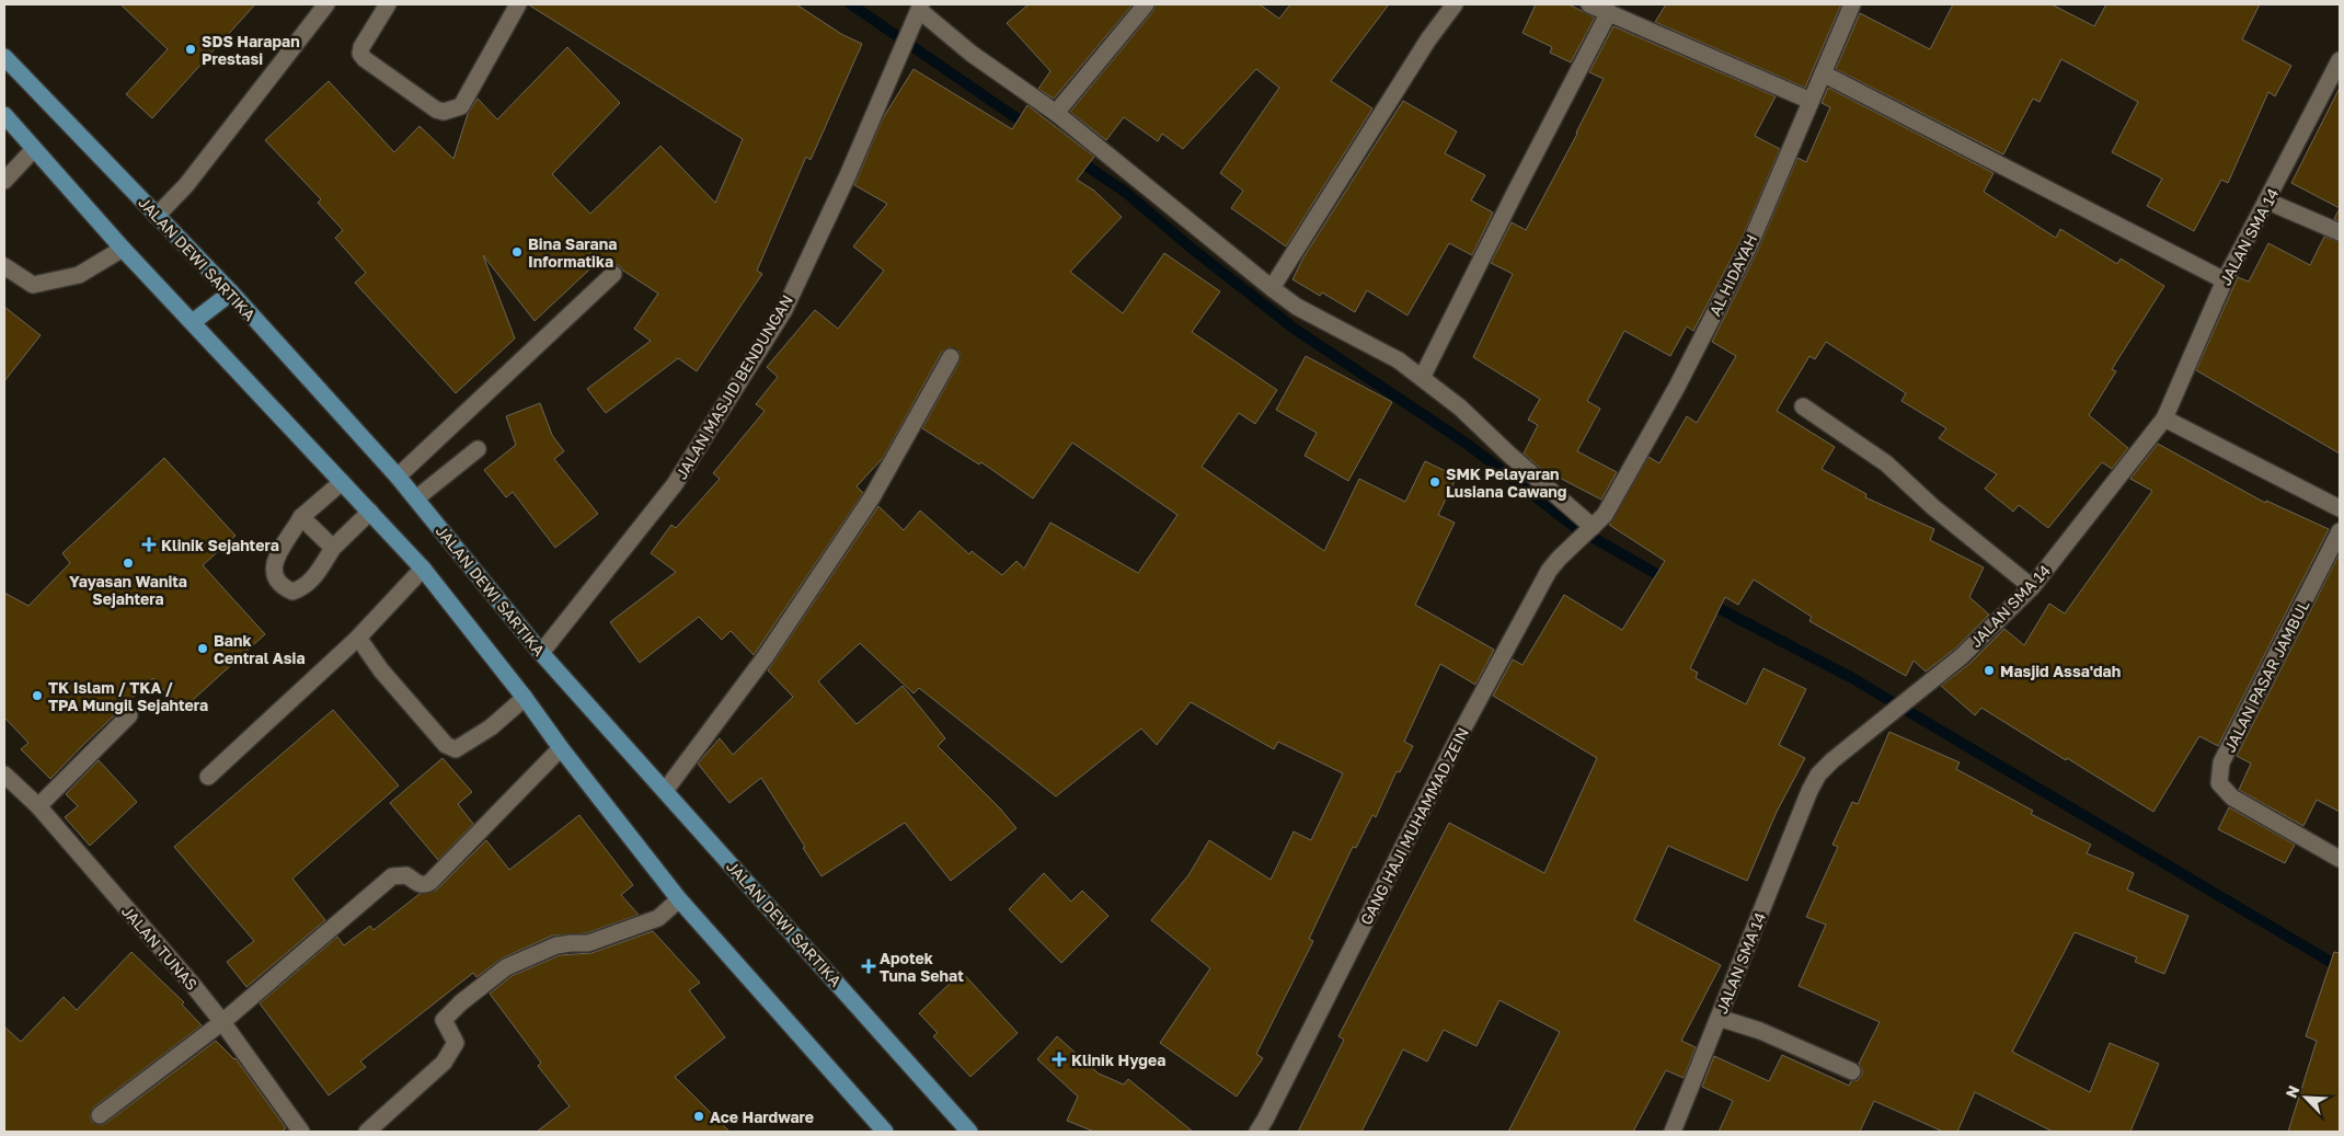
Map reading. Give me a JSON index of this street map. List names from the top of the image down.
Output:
{
  "streets": {
    "main road": ["JALAN DEWI SARTIKA"],
    "street": [
      "JALAN SMA 14",
      "AL HIDAYAH",
      "JALAN MASJID BENDUNGAN",
      "JALAN PASAR JAMBUL",
      "GANG HAJI MUHAMMAD ZEIN",
      "JALAN TUNAS"
    ]
  },
  "crossings": [
    ["JALAN DEWI SARTIKA", "JALAN MASJID BENDUNGAN"],
    ["AL HIDAYAH", "GANG HAJI MUHAMMAD ZEIN"]
  ],
  "places": {
    "other": [
      "SDS Harapan Prestasi",
      "Bina Sarana Informatika",
      "SMK Pelayaran Lusiana Cawang",
      "Yayasan Wanita Sejahtera",
      "Bank Central Asia",
      "Masjid Assa'dah",
      "TK Islam / TKA / TPA Mungil Sejahtera",
      "Ace Hardware"
    ],
    "health": ["Klinik Sejahtera", "Apotek Tuna Sehat", "Klinik Hygea"]
  },
  "north": "top left"
}
